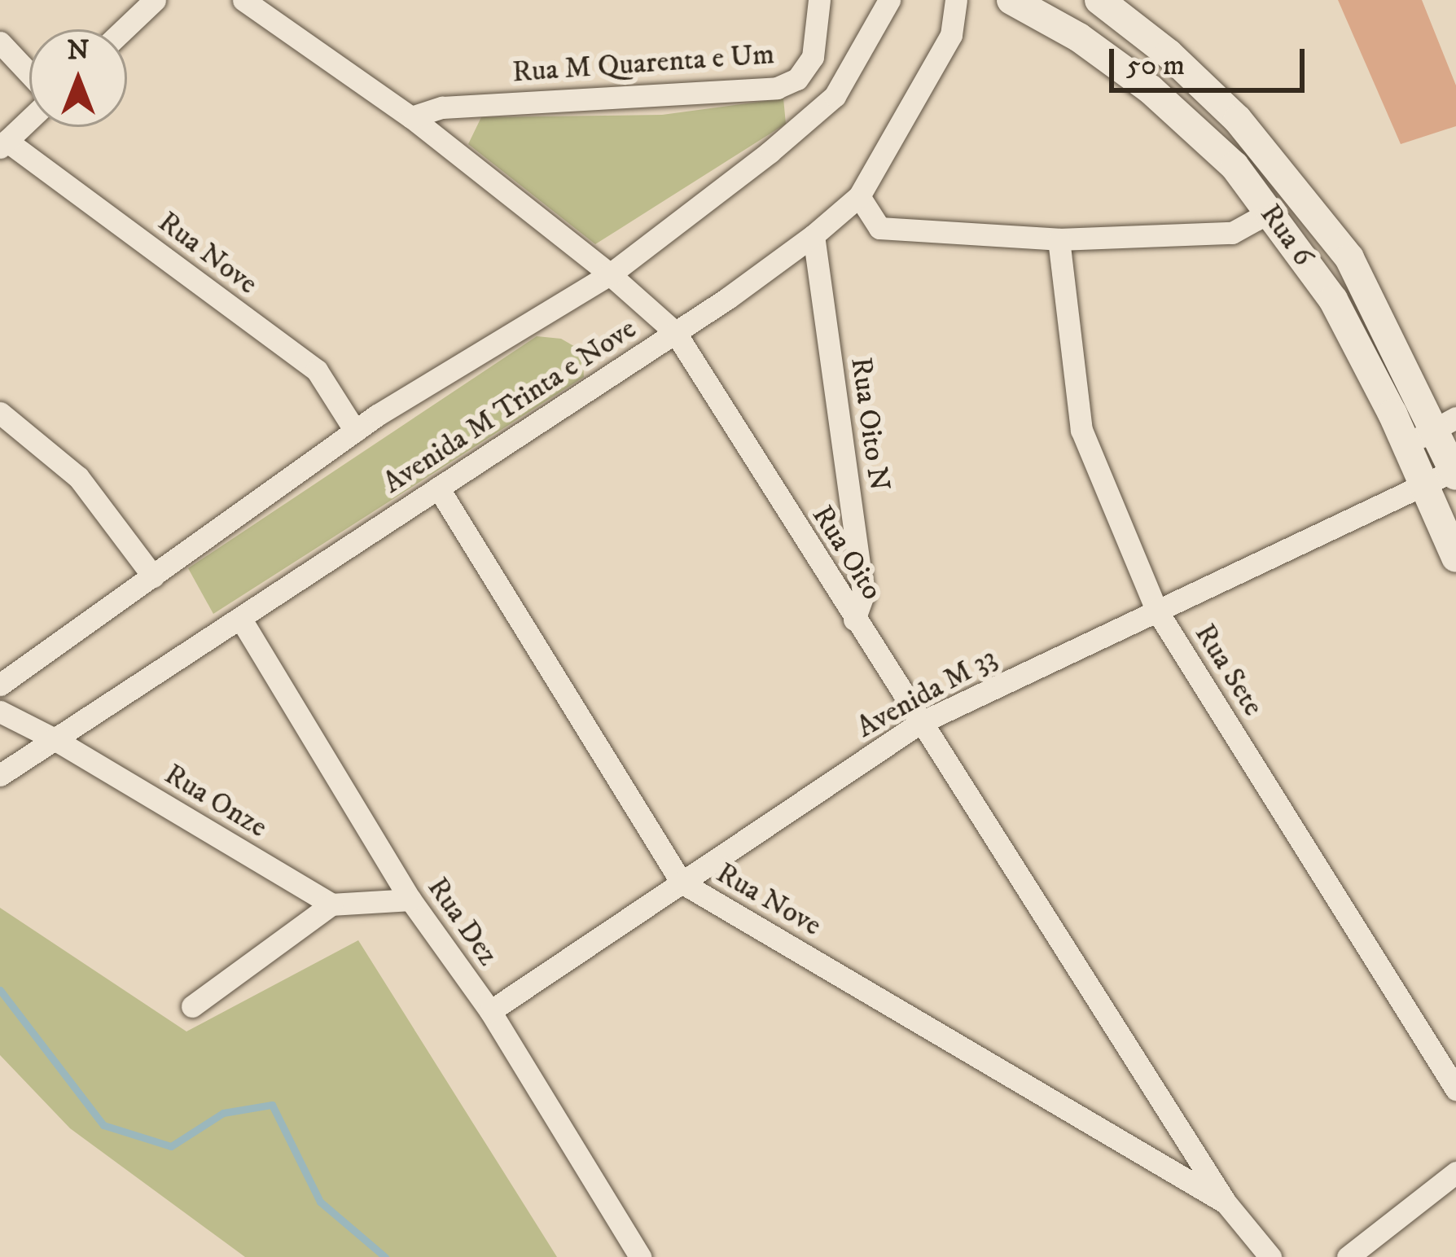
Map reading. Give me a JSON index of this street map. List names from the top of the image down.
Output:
{
  "streets": {
    "main road": ["Rua 6"],
    "street": [
      "Rua M Quarenta e Um",
      "Rua Nove",
      "Avenida M Trinta e Nove",
      "Rua Oito N",
      "Rua Oito",
      "Rua Sete",
      "Avenida M 33",
      "Rua Onze",
      "Rua Dez"
    ]
  },
  "crossings": [
    ["Rua M Quarenta e Um", "Rua Oito"],
    ["Rua 6", "Avenida M 33"],
    ["Rua Nove", "Avenida M Trinta e Nove"],
    ["Rua Nove", "Rua Oito"],
    ["Rua Nove", "Avenida M 33"],
    ["Avenida M Trinta e Nove", "Rua Oito N"],
    ["Avenida M Trinta e Nove", "Rua Oito"],
    ["Avenida M Trinta e Nove", "Rua Onze"],
    ["Avenida M Trinta e Nove", "Rua Dez"],
    ["Rua Oito N", "Rua Oito"],
    ["Rua Oito", "Avenida M 33"],
    ["Rua Sete", "Avenida M 33"],
    ["Avenida M 33", "Rua Dez"]
  ],
  "scale_bar": "50 m",
  "north": "top"
}
